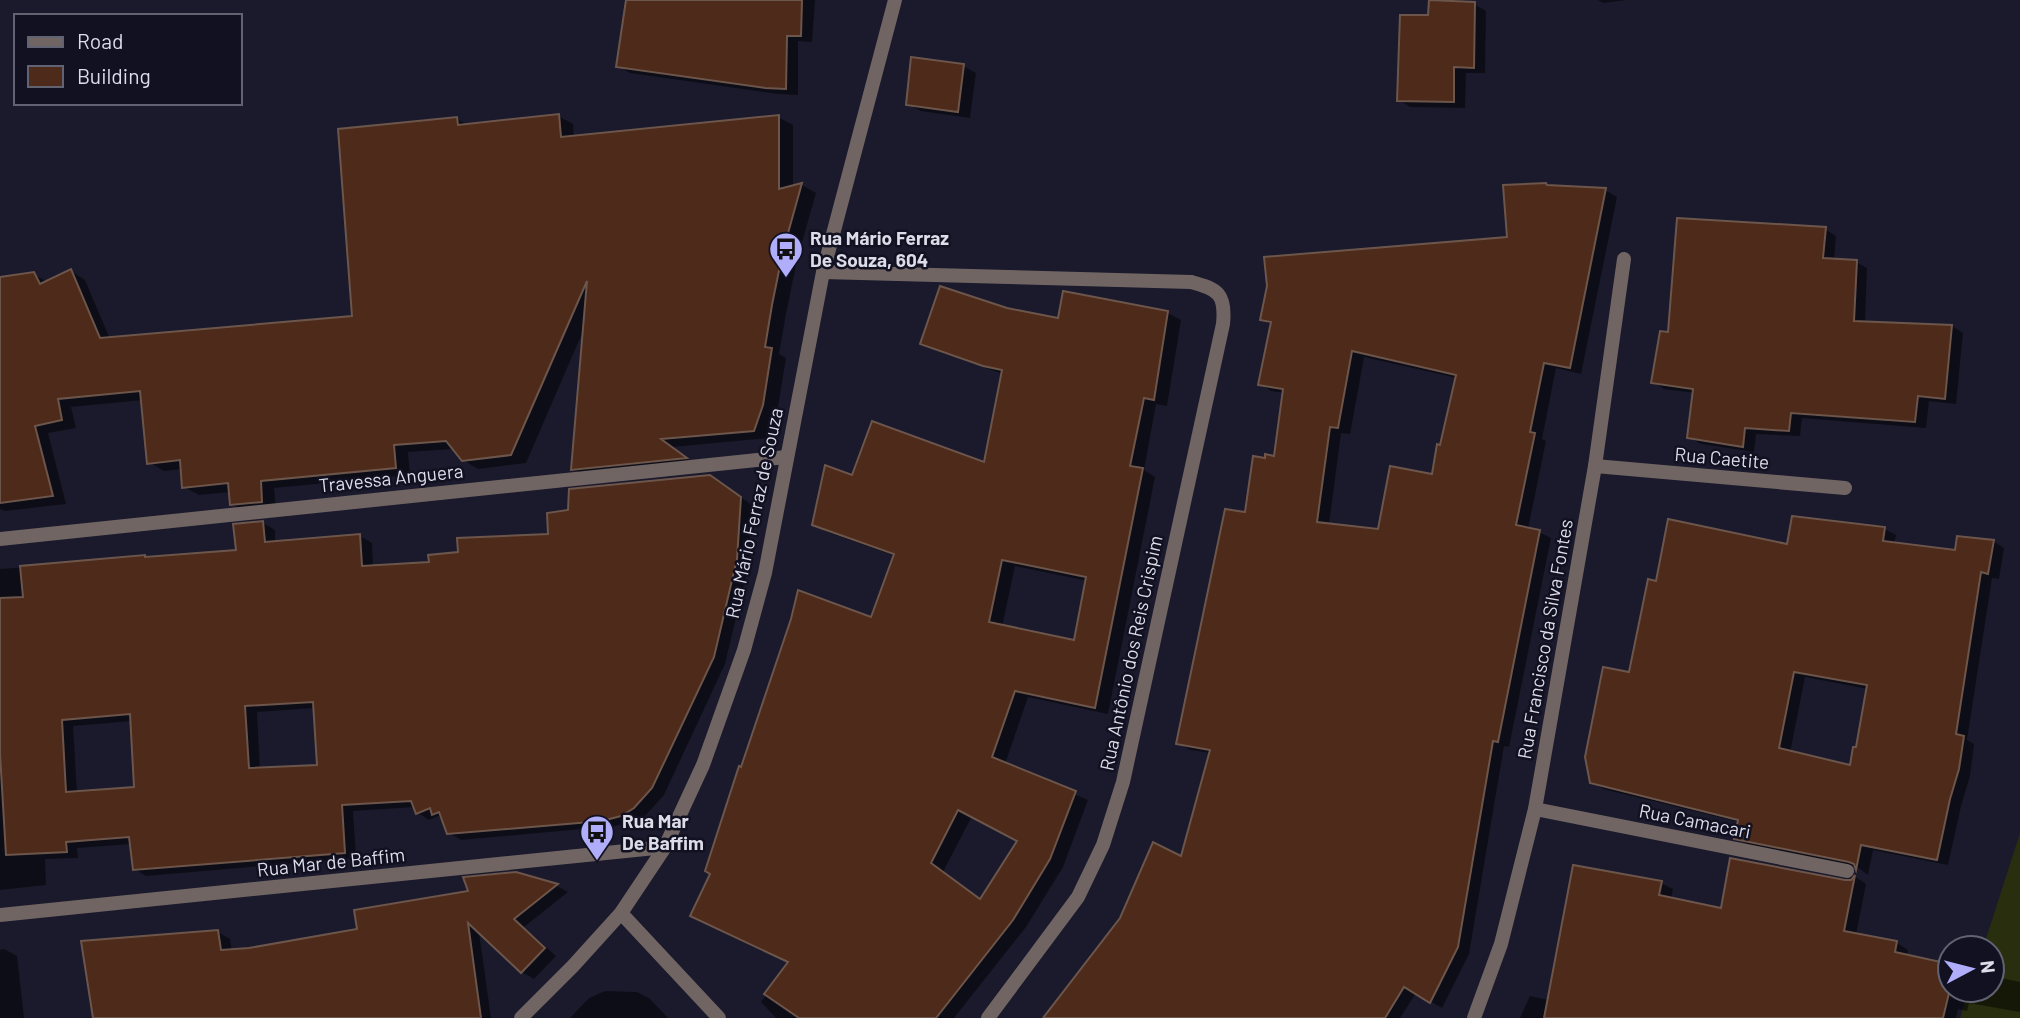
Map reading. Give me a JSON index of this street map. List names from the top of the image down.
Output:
{
  "streets": {
    "street": [
      "Rua Caetite",
      "Travessa Anguera",
      "Rua Mário Ferraz de Souza",
      "Rua Francisco da Silva Fontes",
      "Rua Antônio dos Reis Crispim",
      "Rua Camacari",
      "Rua Mar de Baffim"
    ]
  },
  "crossings": [
    ["Rua Caetite", "Rua Francisco da Silva Fontes"],
    ["Travessa Anguera", "Rua Mário Ferraz de Souza"],
    ["Rua Mário Ferraz de Souza", "Rua Antônio dos Reis Crispim"],
    ["Rua Mário Ferraz de Souza", "Rua Mar de Baffim"],
    ["Rua Francisco da Silva Fontes", "Rua Camacari"]
  ],
  "places": {
    "bus stop": ["Rua Mário Ferraz De Souza, 604", "Rua Mar De Baffim"]
  },
  "legend": ["Road", "Building"],
  "north": "right"
}
